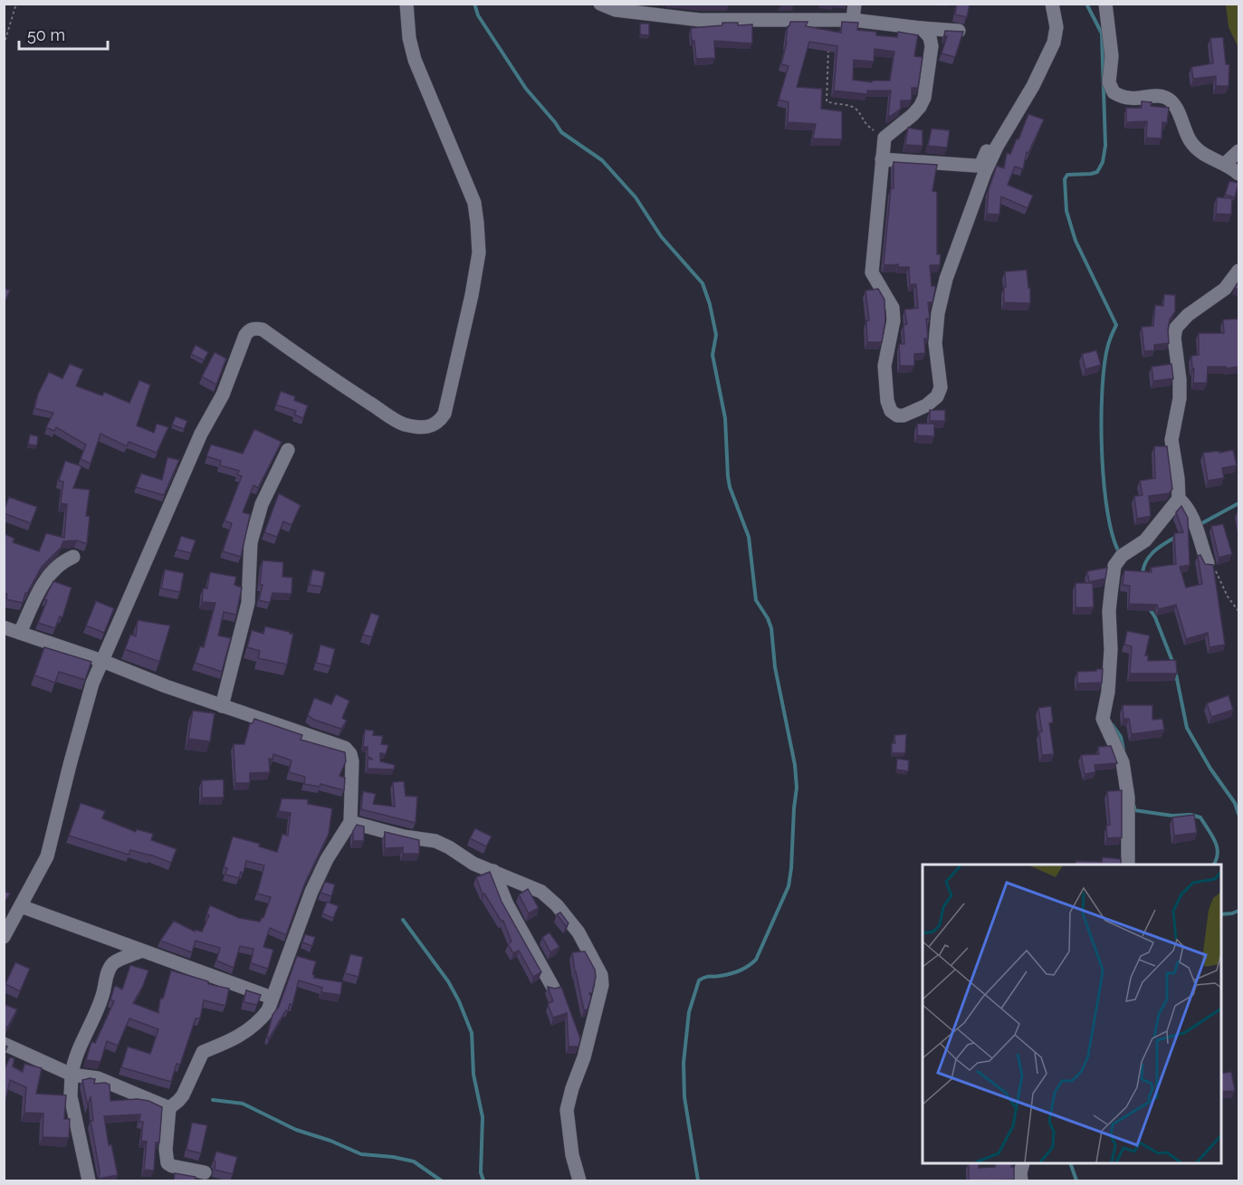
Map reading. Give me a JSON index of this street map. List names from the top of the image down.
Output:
{
  "scale_bar": "50 m"
}
